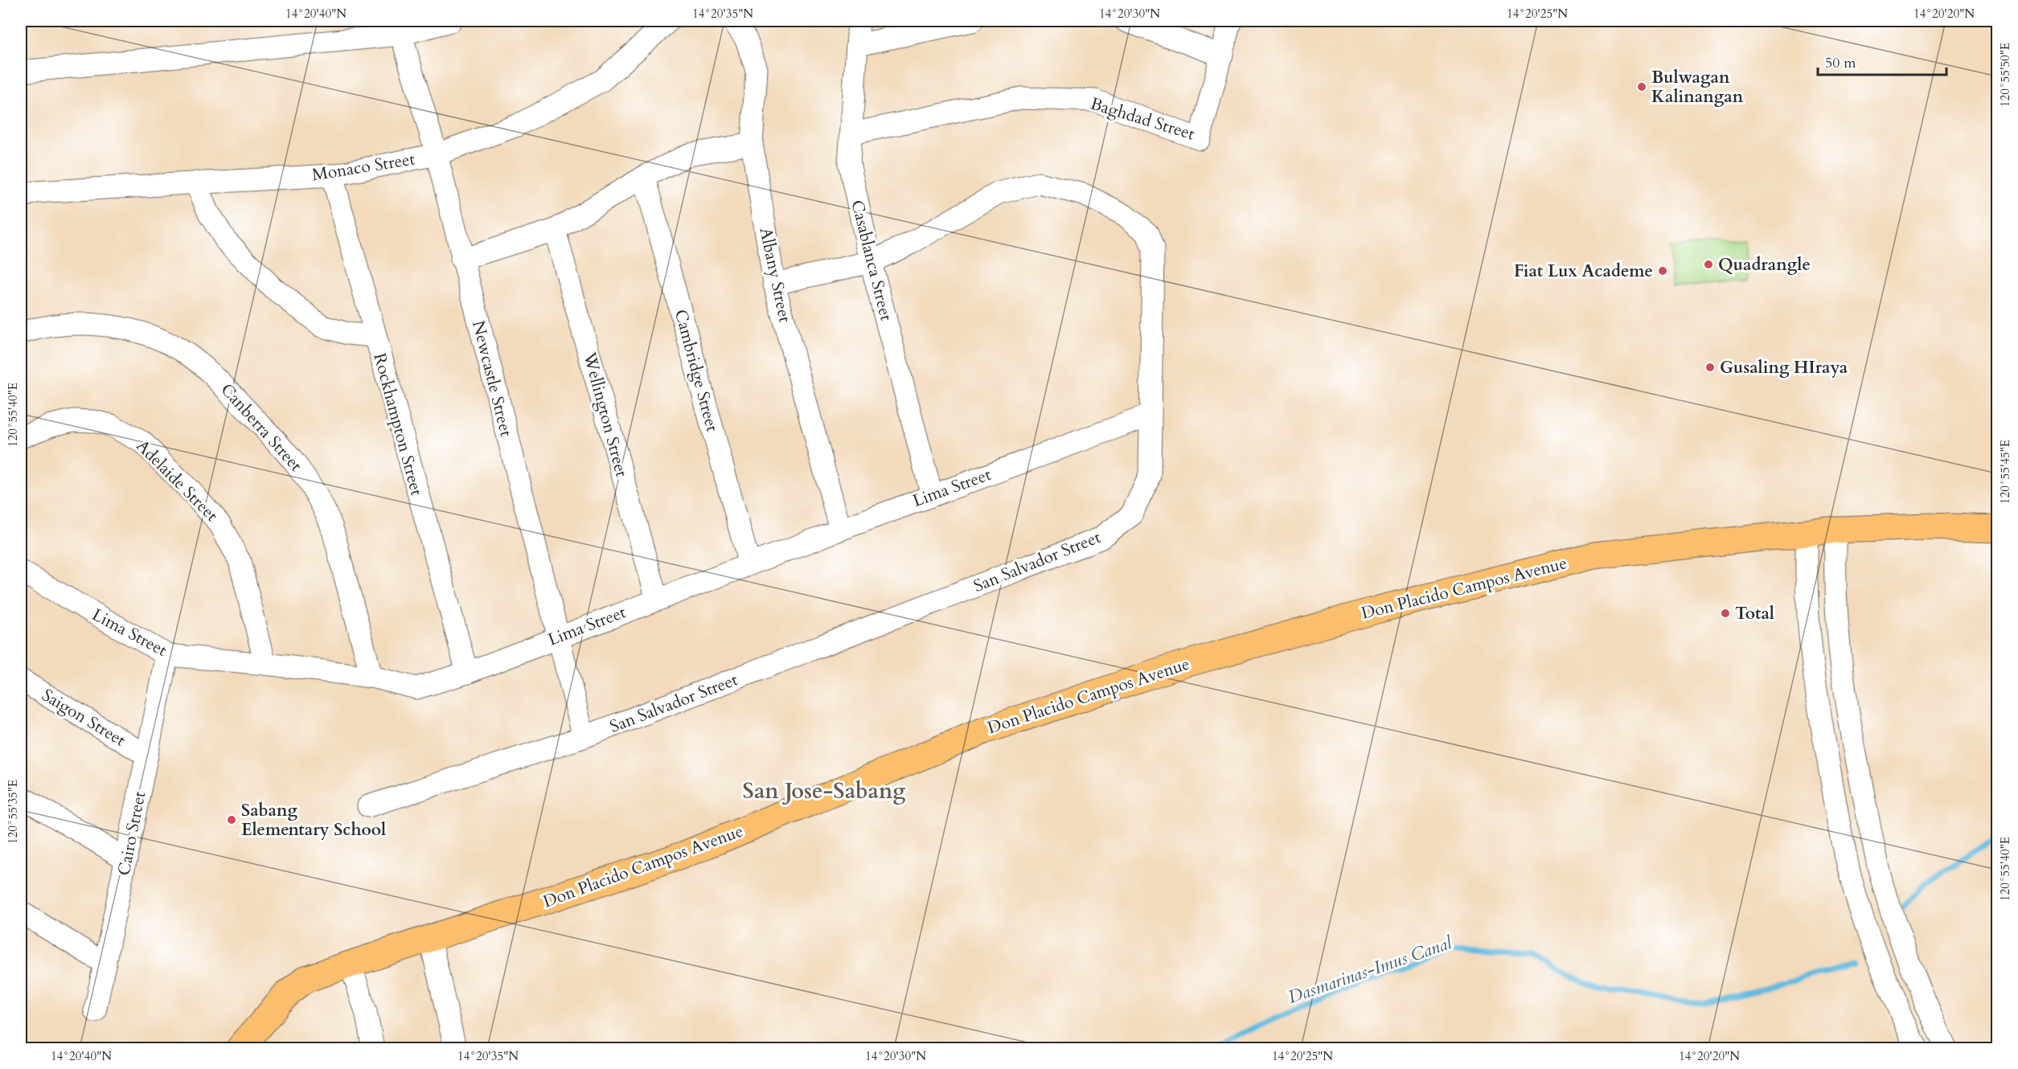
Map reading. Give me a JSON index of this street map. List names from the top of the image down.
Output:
{
  "streets": {
    "main road": ["Don Placido Campos Avenue"],
    "street": [
      "Baghdad Street",
      "Monaco Street",
      "Casablanca Street",
      "Albany Street",
      "Cambridge Street",
      "Newcastle Street",
      "Wellington Street",
      "Rockhampton Street",
      "Canberra Street",
      "Adelaide Street",
      "Lima Street",
      "San Salvador Street",
      "Saigon Street",
      "Cairo Street"
    ]
  },
  "crossings": [
    ["Baghdad Street", "Casablanca Street"],
    ["Monaco Street", "Newcastle Street"],
    ["Monaco Street", "Rockhampton Street"],
    ["Casablanca Street", "Lima Street"],
    ["Casablanca Street", "San Salvador Street"],
    ["Albany Street", "Lima Street"],
    ["Albany Street", "San Salvador Street"],
    ["Cambridge Street", "Lima Street"],
    ["Newcastle Street", "Lima Street"],
    ["Newcastle Street", "San Salvador Street"],
    ["Wellington Street", "Lima Street"],
    ["Rockhampton Street", "Lima Street"],
    ["Canberra Street", "Lima Street"],
    ["Adelaide Street", "Lima Street"],
    ["Lima Street", "San Salvador Street"],
    ["Lima Street", "Cairo Street"],
    ["Saigon Street", "Cairo Street"]
  ],
  "districts": ["San Jose-Sabang"],
  "water": ["Dasmarinas-Imus Canal"],
  "places": [
    "Bulwagan Kalinangan",
    "Quadrangle",
    "Fiat Lux Academe",
    "Gusaling HIraya",
    "Total",
    "Sabang Elementary School"
  ],
  "scale_bar": "50 m",
  "coordinates": [
    "14°20'40\"N",
    "14°20'35\"N",
    "14°20'30\"N",
    "14°20'25\"N",
    "14°20'20\"N",
    "120°55'50\"E",
    "120°55'40\"E",
    "120°55'45\"E",
    "120°55'35\"E"
  ]
}
